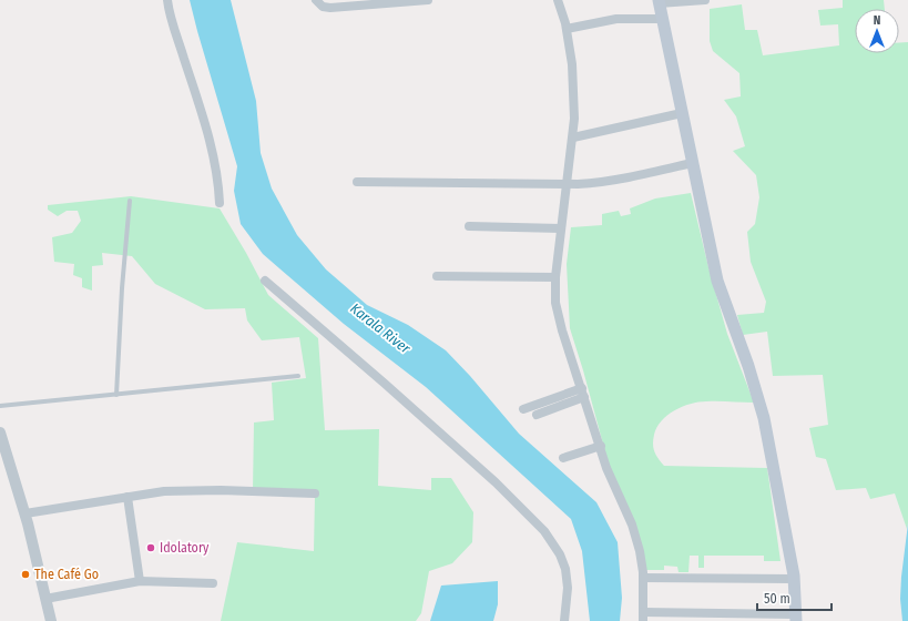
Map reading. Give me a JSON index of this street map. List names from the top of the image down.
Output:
{
  "water": ["Karala River"],
  "places": ["Idolatory", "The Café Go"],
  "scale_bar": "50 m",
  "north": "top"
}
